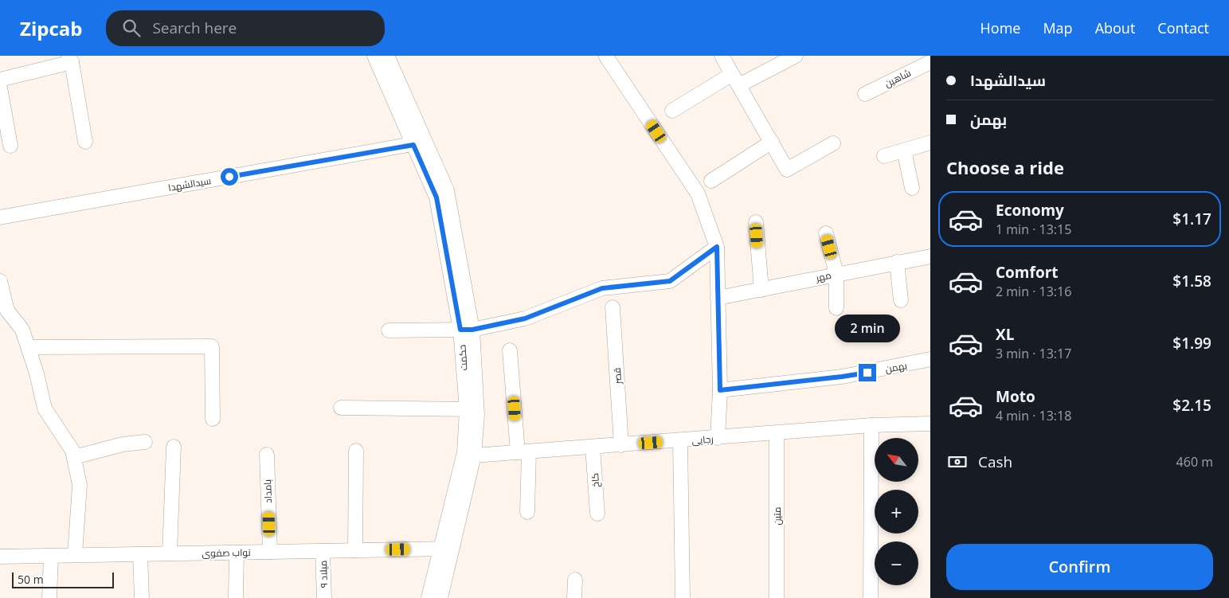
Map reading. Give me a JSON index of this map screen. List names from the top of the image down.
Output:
{
  "streets": {
    "street": [
      "شاهین",
      "سیدالشهدا",
      "مهر",
      "حکمت",
      "بهمن",
      "قصر",
      "رجایی",
      "کاخ",
      "بامداد",
      "متین",
      "نواب صفوی",
      "میلاد ۹"
    ]
  },
  "crossings": [
    ["سیدالشهدا", "حکمت"],
    ["حکمت", "رجایی"],
    ["حکمت", "نواب صفوی"],
    ["قصر", "رجایی"],
    ["رجایی", "کاخ"],
    ["رجایی", "متین"],
    ["بامداد", "نواب صفوی"],
    ["نواب صفوی", "میلاد ۹"]
  ],
  "scale_bar": "50 m",
  "north": "top left",
  "page": {
    "header": "Zipcab",
    "search": "Search here",
    "nav": [
      "Home",
      "Map",
      "About",
      "Contact"
    ],
    "banner": ["سیدالشهدا", "بهمن"],
    "heading": "Choose a ride",
    "list": [
      {
        "name": "Economy",
        "note": "1 min · 13:15",
        "value": "$1.17"
      },
      {
        "name": "Comfort",
        "note": "2 min · 13:16",
        "value": "$1.58"
      },
      {
        "name": "XL",
        "note": "3 min · 13:17",
        "value": "$1.99"
      },
      {
        "name": "Moto",
        "note": "4 min · 13:18",
        "value": "$2.15"
      }
    ],
    "bubble": "2 min",
    "map_buttons": ["+", "−"],
    "pay": ["Cash", "460 m"],
    "buttons": "Confirm",
    "scale": "50 m"
  }
}
